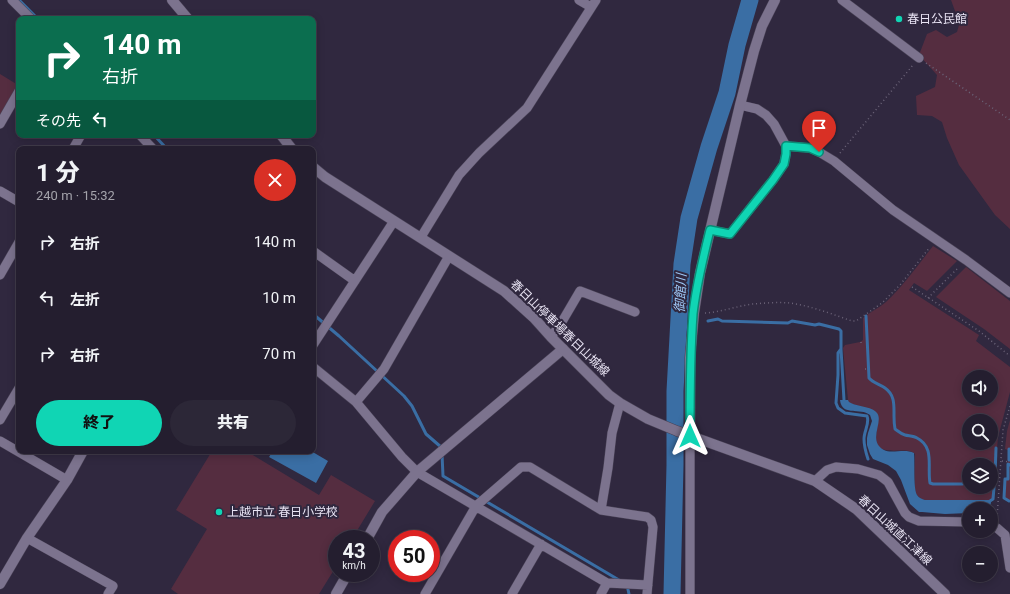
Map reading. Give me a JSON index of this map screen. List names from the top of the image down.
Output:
{
  "streets": {
    "main road": ["春日山停車場春日山城線", "春日山城直江津線"]
  },
  "crossings": [
    ["春日山停車場春日山城線", "春日山城直江津線"]
  ],
  "water": ["御館川"],
  "places": ["春日公民館", "上越市立 春日小学校"],
  "page": {
    "turn": ["140 m", "右折"],
    "then": "その先",
    "heading": ["1 分", "240 m · 15:32"],
    "list": [
      {
        "name": "右折",
        "value": "140 m"
      },
      {
        "name": "左折",
        "value": "10 m"
      },
      {
        "name": "右折",
        "value": "70 m"
      }
    ],
    "map_buttons": ["+", "−"],
    "buttons": ["終了", "共有"],
    "speed": "43 km/h",
    "limit": "50"
  }
}
